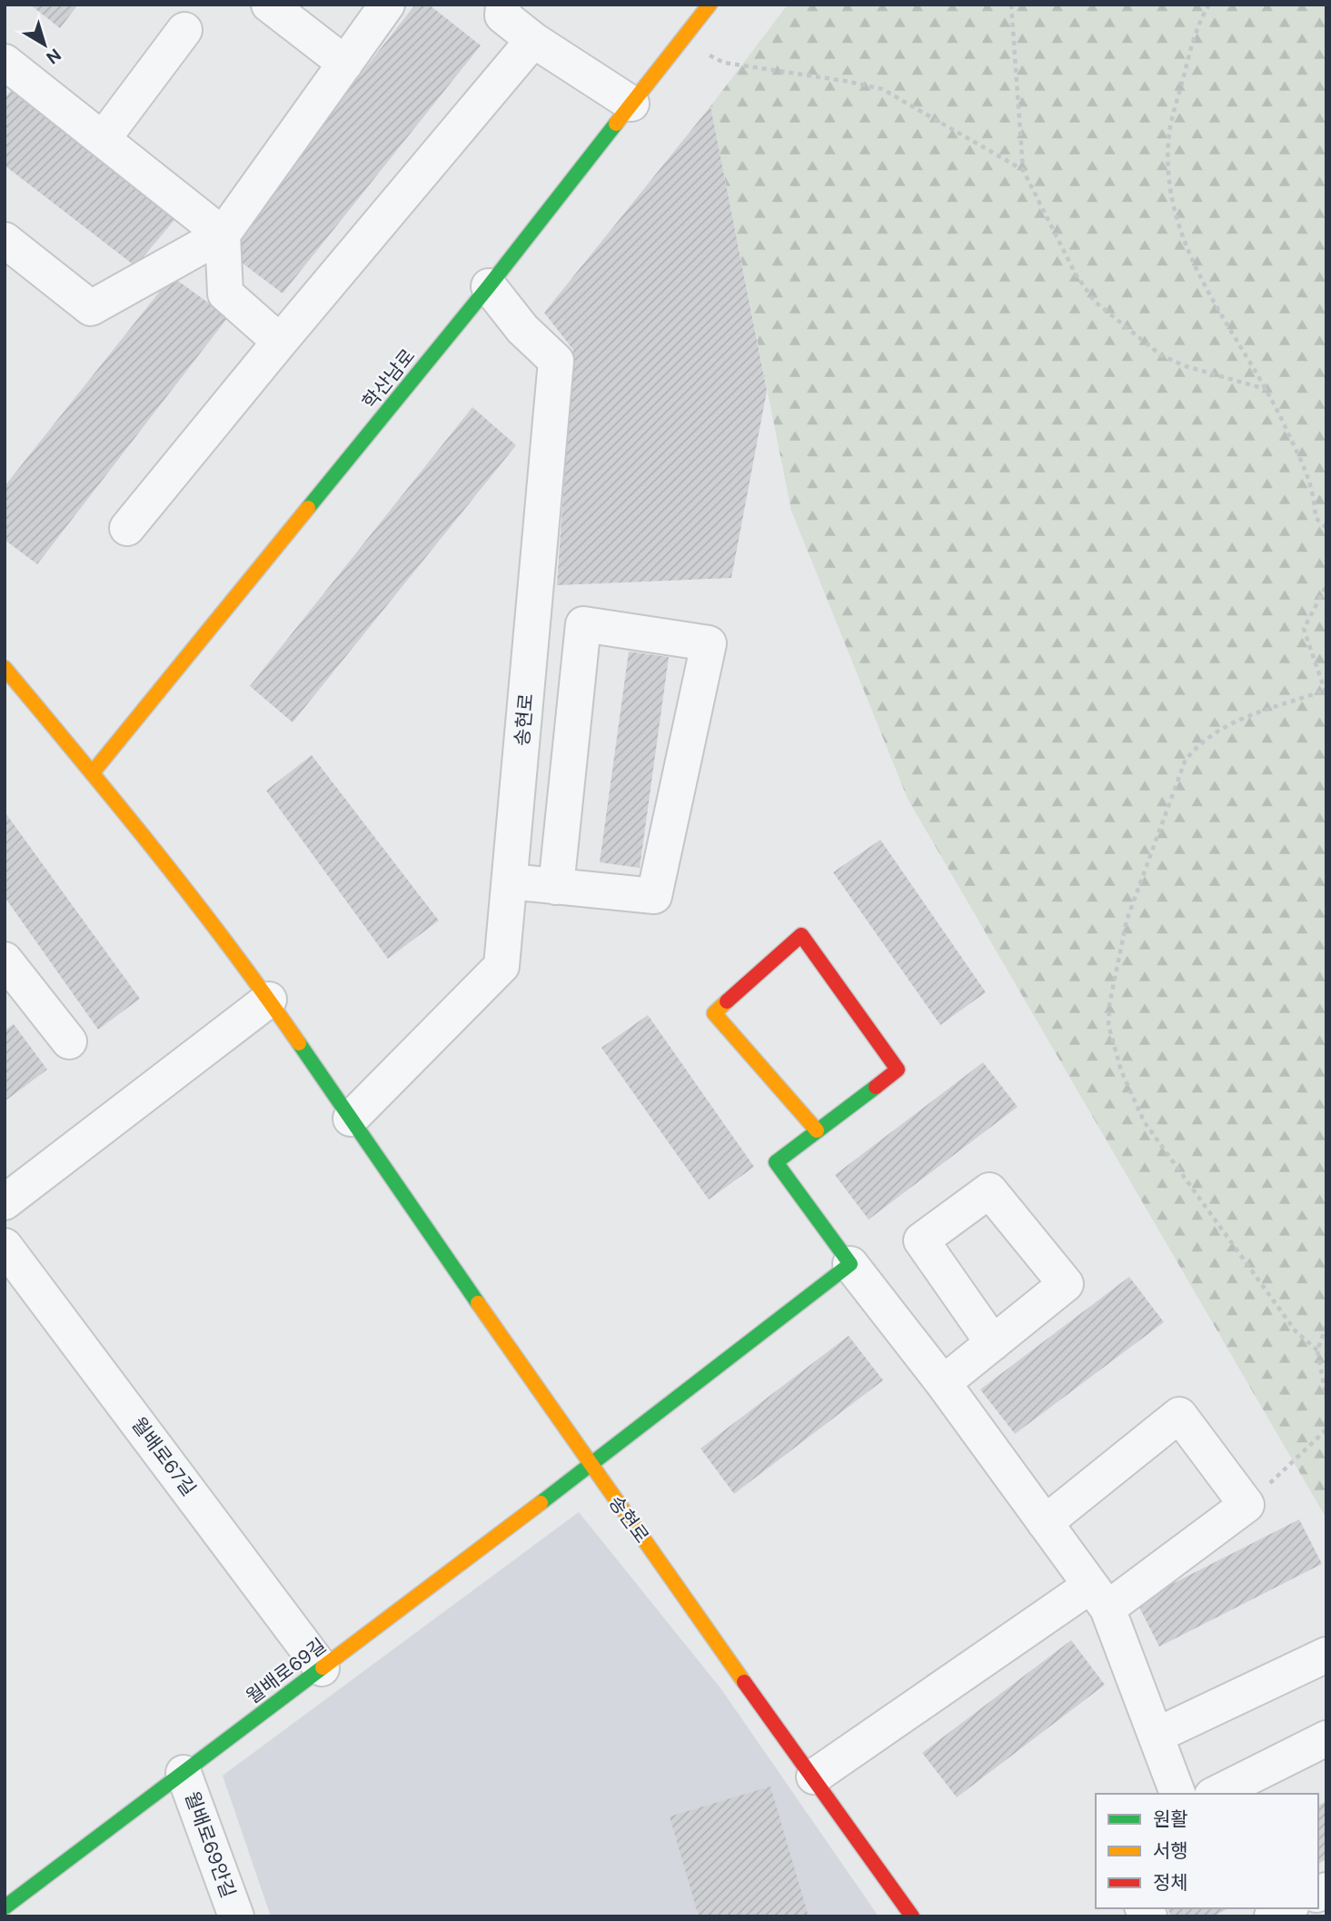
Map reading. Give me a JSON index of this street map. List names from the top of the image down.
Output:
{
  "streets": {
    "main road": ["학산남로", "송현로", "월배로69길"],
    "street": ["월배로67길", "월배로69안길"]
  },
  "crossings": [
    ["학산남로", "송현로"],
    ["송현로", "월배로69길"],
    ["월배로67길", "월배로69길"],
    ["월배로69길", "월배로69안길"]
  ],
  "legend": ["원활", "서행", "정체"],
  "north": "bottom right"
}
